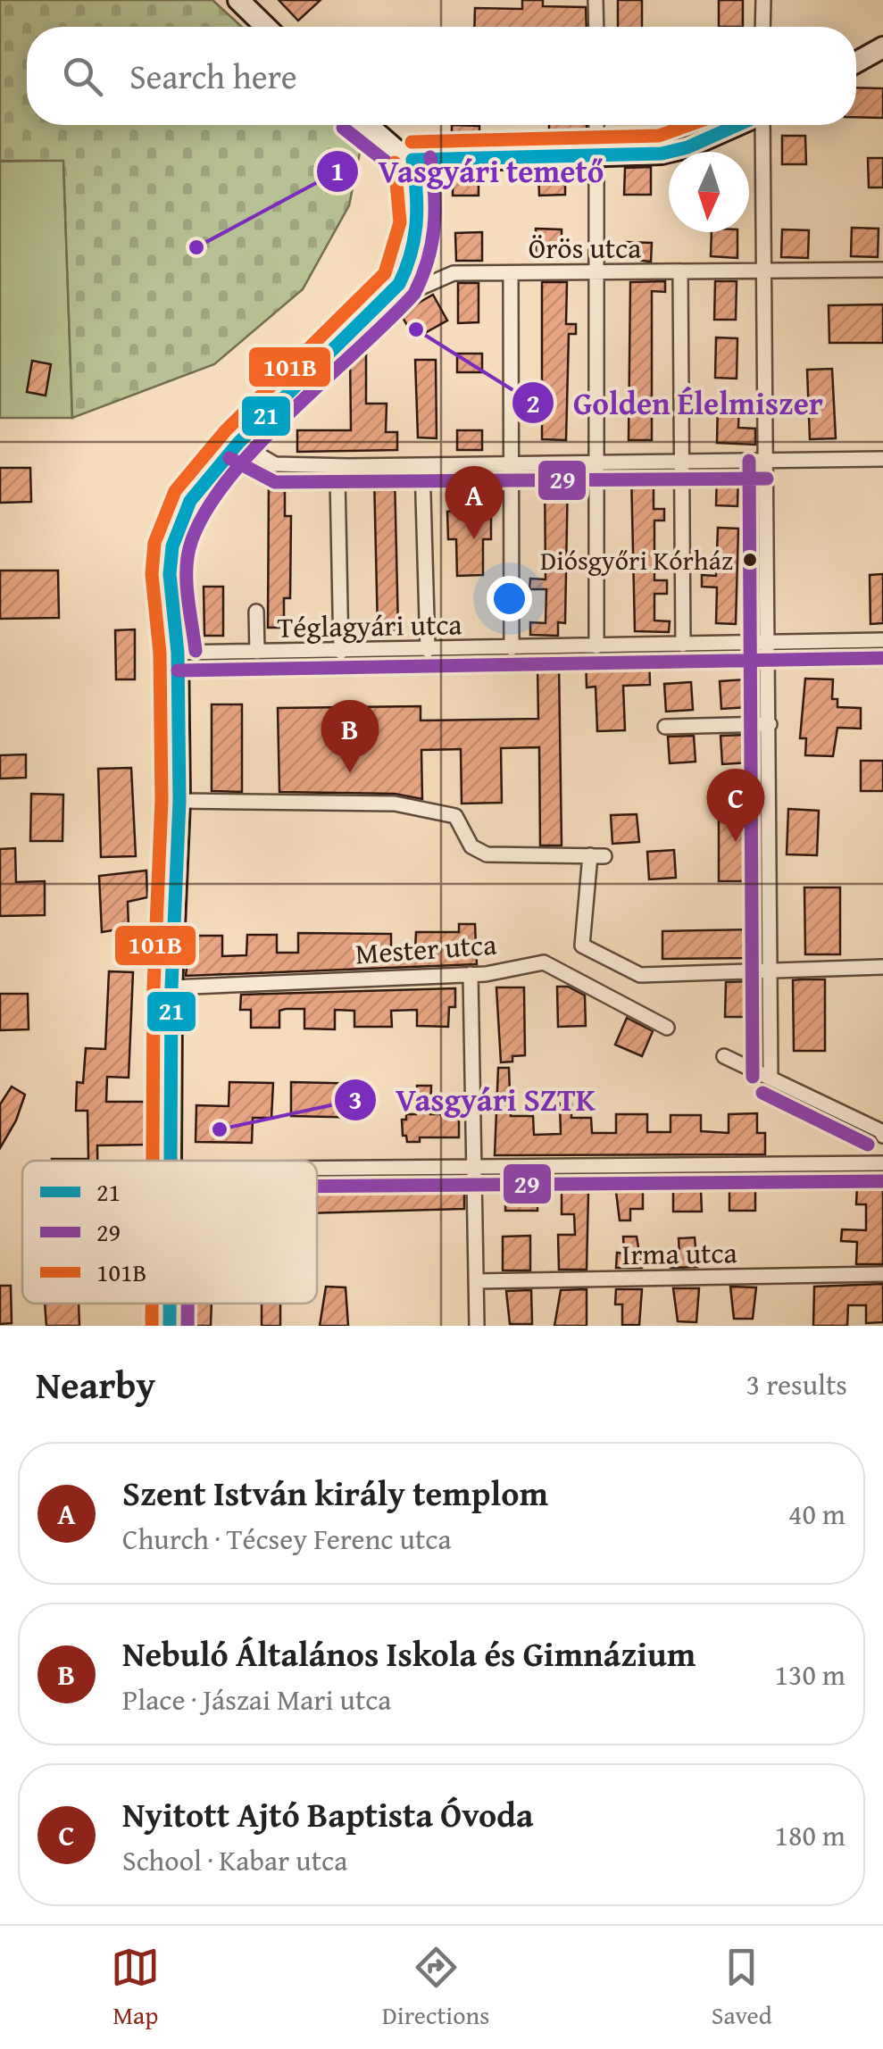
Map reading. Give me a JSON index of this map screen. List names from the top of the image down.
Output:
{
  "streets": {
    "street": [
      "Örös utca",
      "Téglagyári utca",
      "Mester utca",
      "Irma utca"
    ]
  },
  "places": [
    "Vasgyári temető",
    "Golden Élelmiszer",
    "Diósgyőri Kórház",
    "Vasgyári SZTK"
  ],
  "lines": ["transit line 21", "transit line 101B", "transit line 29"],
  "legend": ["21", "29", "101B"],
  "north": "bottom",
  "page": {
    "search": "Search here",
    "pins": ["A", "B", "C"],
    "heading": ["Nearby", "3 results"],
    "list": [
      {
        "mark": "A",
        "name": "Szent István király templom",
        "note": "Church · Técsey Ferenc utca",
        "value": "40 m"
      },
      {
        "mark": "B",
        "name": "Nebuló Általános Iskola és Gimnázium",
        "note": "Place · Jászai Mari utca",
        "value": "130 m"
      },
      {
        "mark": "C",
        "name": "Nyitott Ajtó Baptista Óvoda",
        "note": "School · Kabar utca",
        "value": "180 m"
      }
    ],
    "nav": ["Map", "Directions", "Saved"]
  }
}
